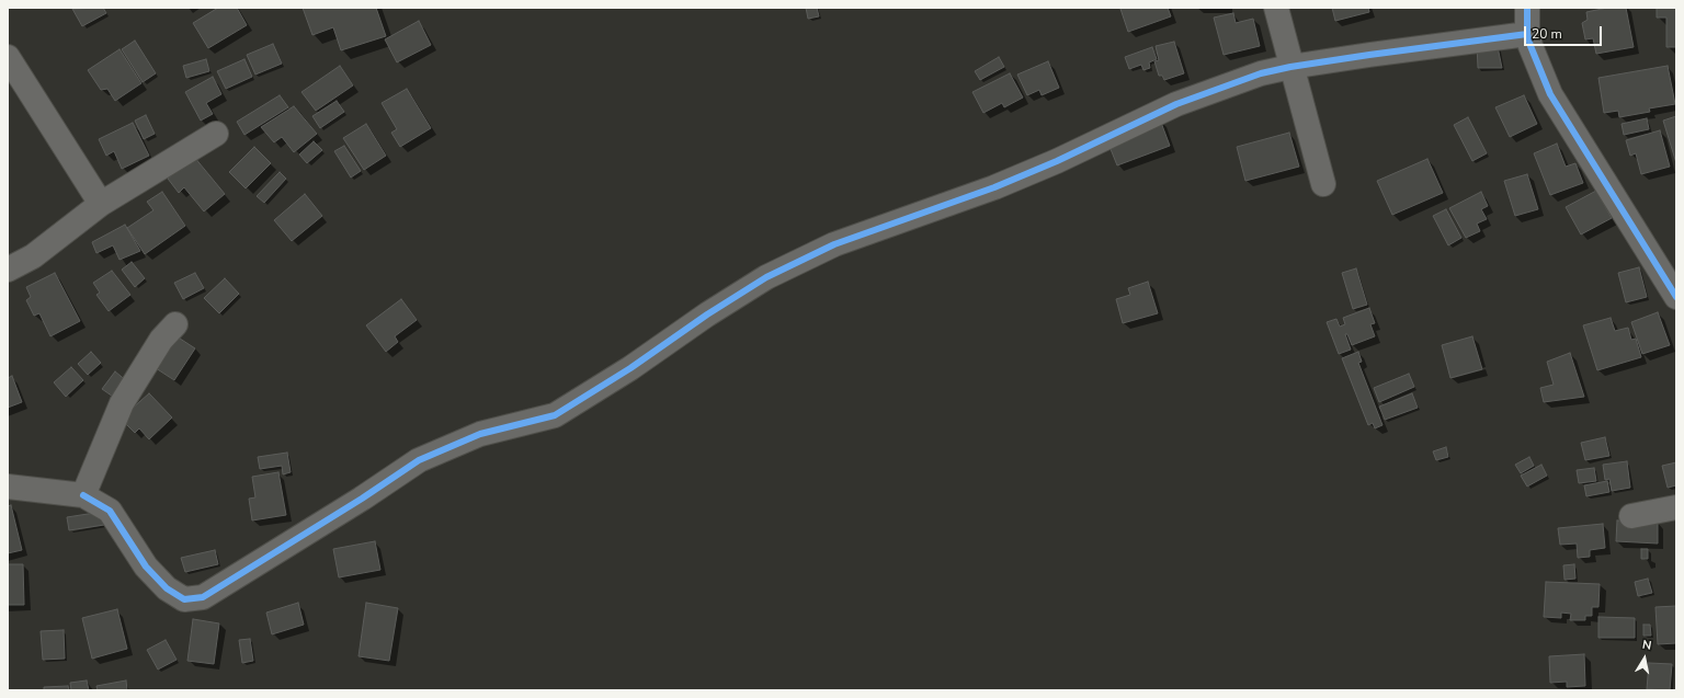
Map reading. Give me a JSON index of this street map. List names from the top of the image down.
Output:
{
  "scale_bar": "20 m",
  "north": "top"
}
